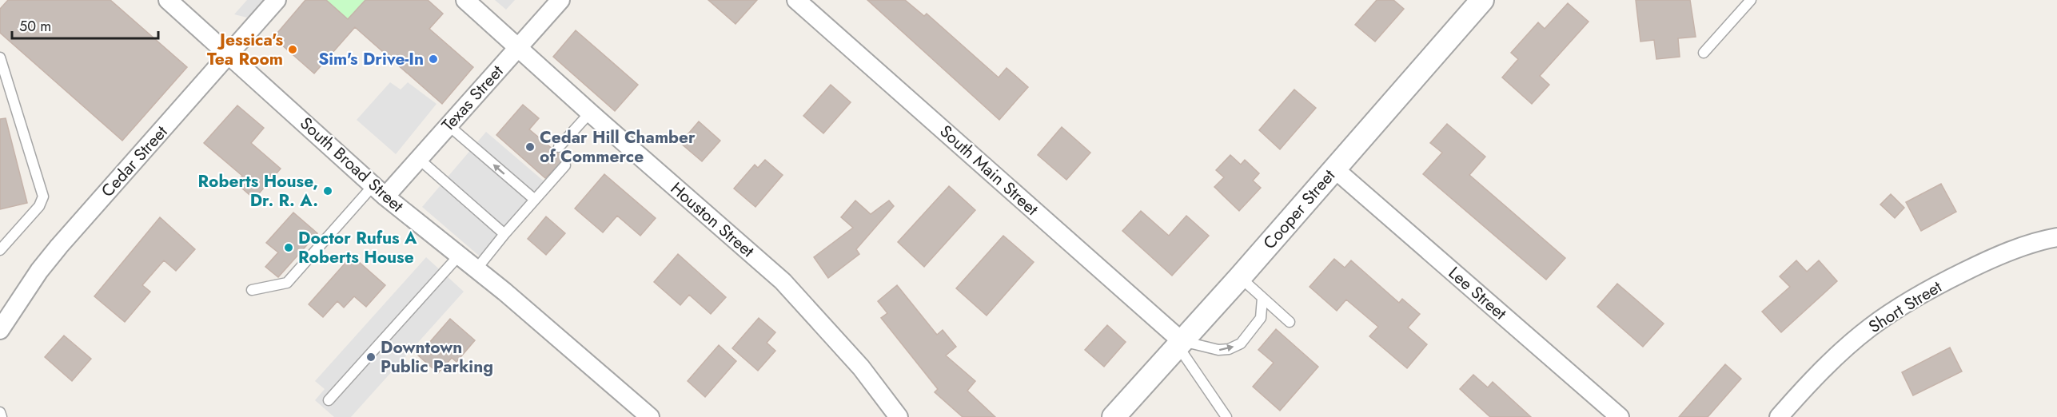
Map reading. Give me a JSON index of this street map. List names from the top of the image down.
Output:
{
  "streets": {
    "street": [
      "Texas Street",
      "Cedar Street",
      "South Broad Street",
      "South Main Street",
      "Cooper Street",
      "Houston Street",
      "Lee Street",
      "Short Street"
    ]
  },
  "crossings": [
    ["Texas Street", "South Broad Street"],
    ["Texas Street", "Houston Street"],
    ["Cedar Street", "South Broad Street"],
    ["South Main Street", "Cooper Street"],
    ["Cooper Street", "Lee Street"]
  ],
  "places": [
    "Jessica's Tea Room",
    "Sim's Drive-In",
    "Cedar Hill Chamber of Commerce",
    "Roberts House, Dr. R. A.",
    "Doctor Rufus A Roberts House",
    "Downtown Public Parking"
  ],
  "scale_bar": "50 m"
}
